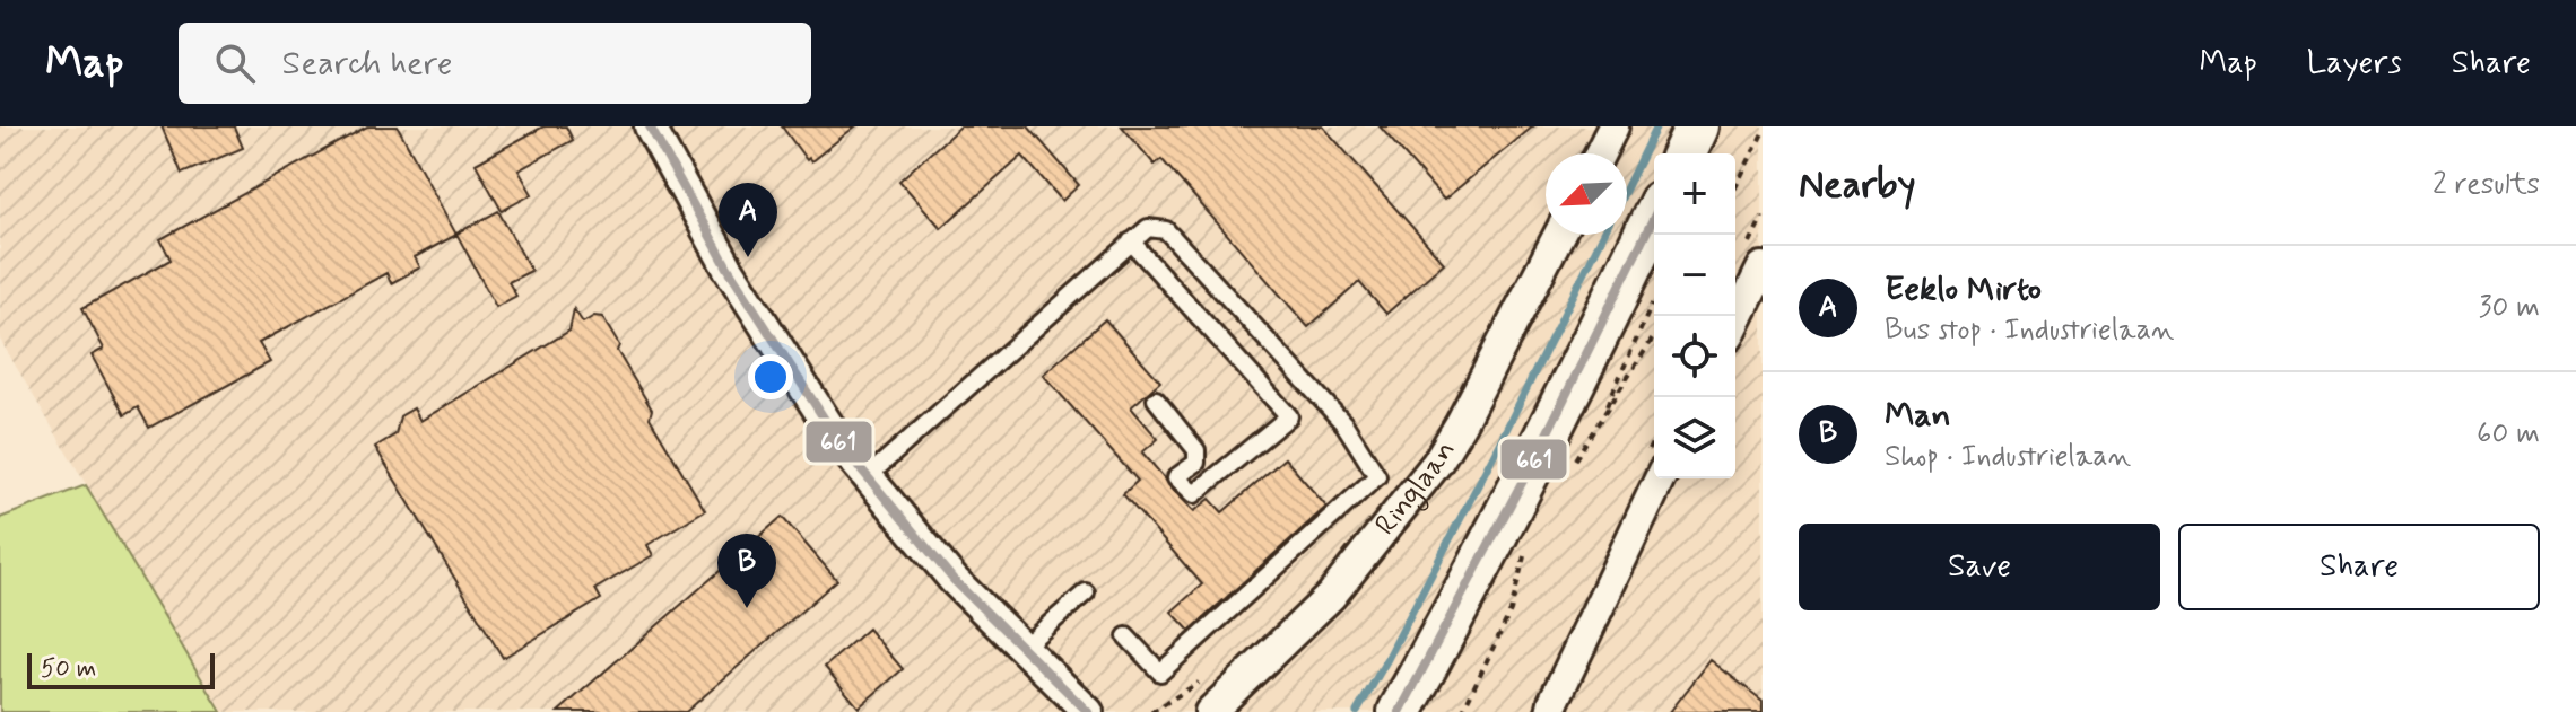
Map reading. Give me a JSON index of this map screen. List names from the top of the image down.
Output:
{
  "streets": {
    "street": ["Ringlaan"]
  },
  "lines": ["transit line 661"],
  "scale_bar": "50 m",
  "north": "bottom left",
  "page": {
    "header": "Map",
    "search": "Search here",
    "nav": ["Map", "Layers", "Share"],
    "heading": ["Nearby", "2 results"],
    "map_buttons": ["+", "−"],
    "pins": ["A", "B"],
    "list": [
      {
        "mark": "A",
        "name": "Eeklo Mirto",
        "note": "Bus stop · Industrielaan",
        "value": "30 m"
      },
      {
        "mark": "B",
        "name": "Man",
        "note": "Shop · Industrielaan",
        "value": "60 m"
      }
    ],
    "buttons": ["Save", "Share"],
    "scale": "50 m"
  }
}
